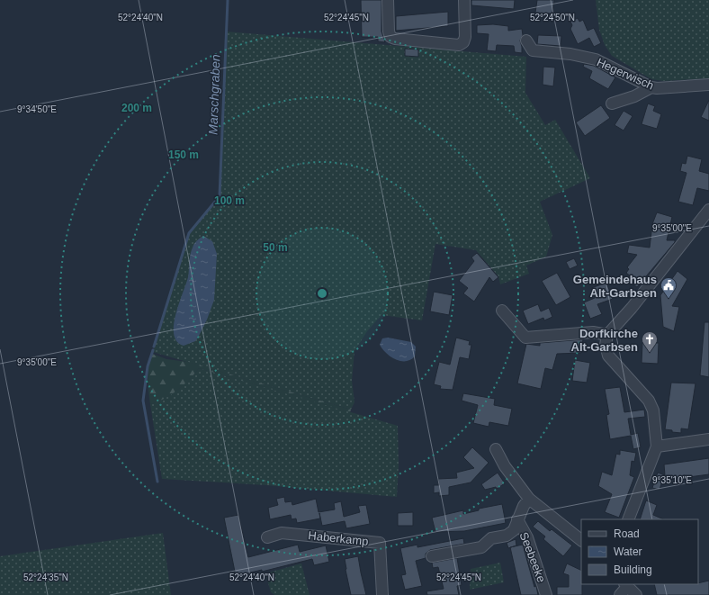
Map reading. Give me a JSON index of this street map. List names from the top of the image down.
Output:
{
  "streets": {
    "street": ["Hegerwisch", "Haberkamp", "Seebeeke"]
  },
  "water": ["Marschgraben"],
  "places": {
    "public building": ["Gemeindehaus Alt-Garbsen"],
    "church": ["Dorfkirche Alt-Garbsen"]
  },
  "legend": ["Road", "Water", "Building"],
  "coordinates": [
    "52°24'40\"N",
    "52°24'45\"N",
    "52°24'50\"N",
    "9°34'50\"E",
    "9°35'00\"E",
    "9°35'10\"E",
    "52°24'35\"N"
  ],
  "rings": [
    "200 m",
    "150 m",
    "100 m",
    "50 m"
  ]
}
